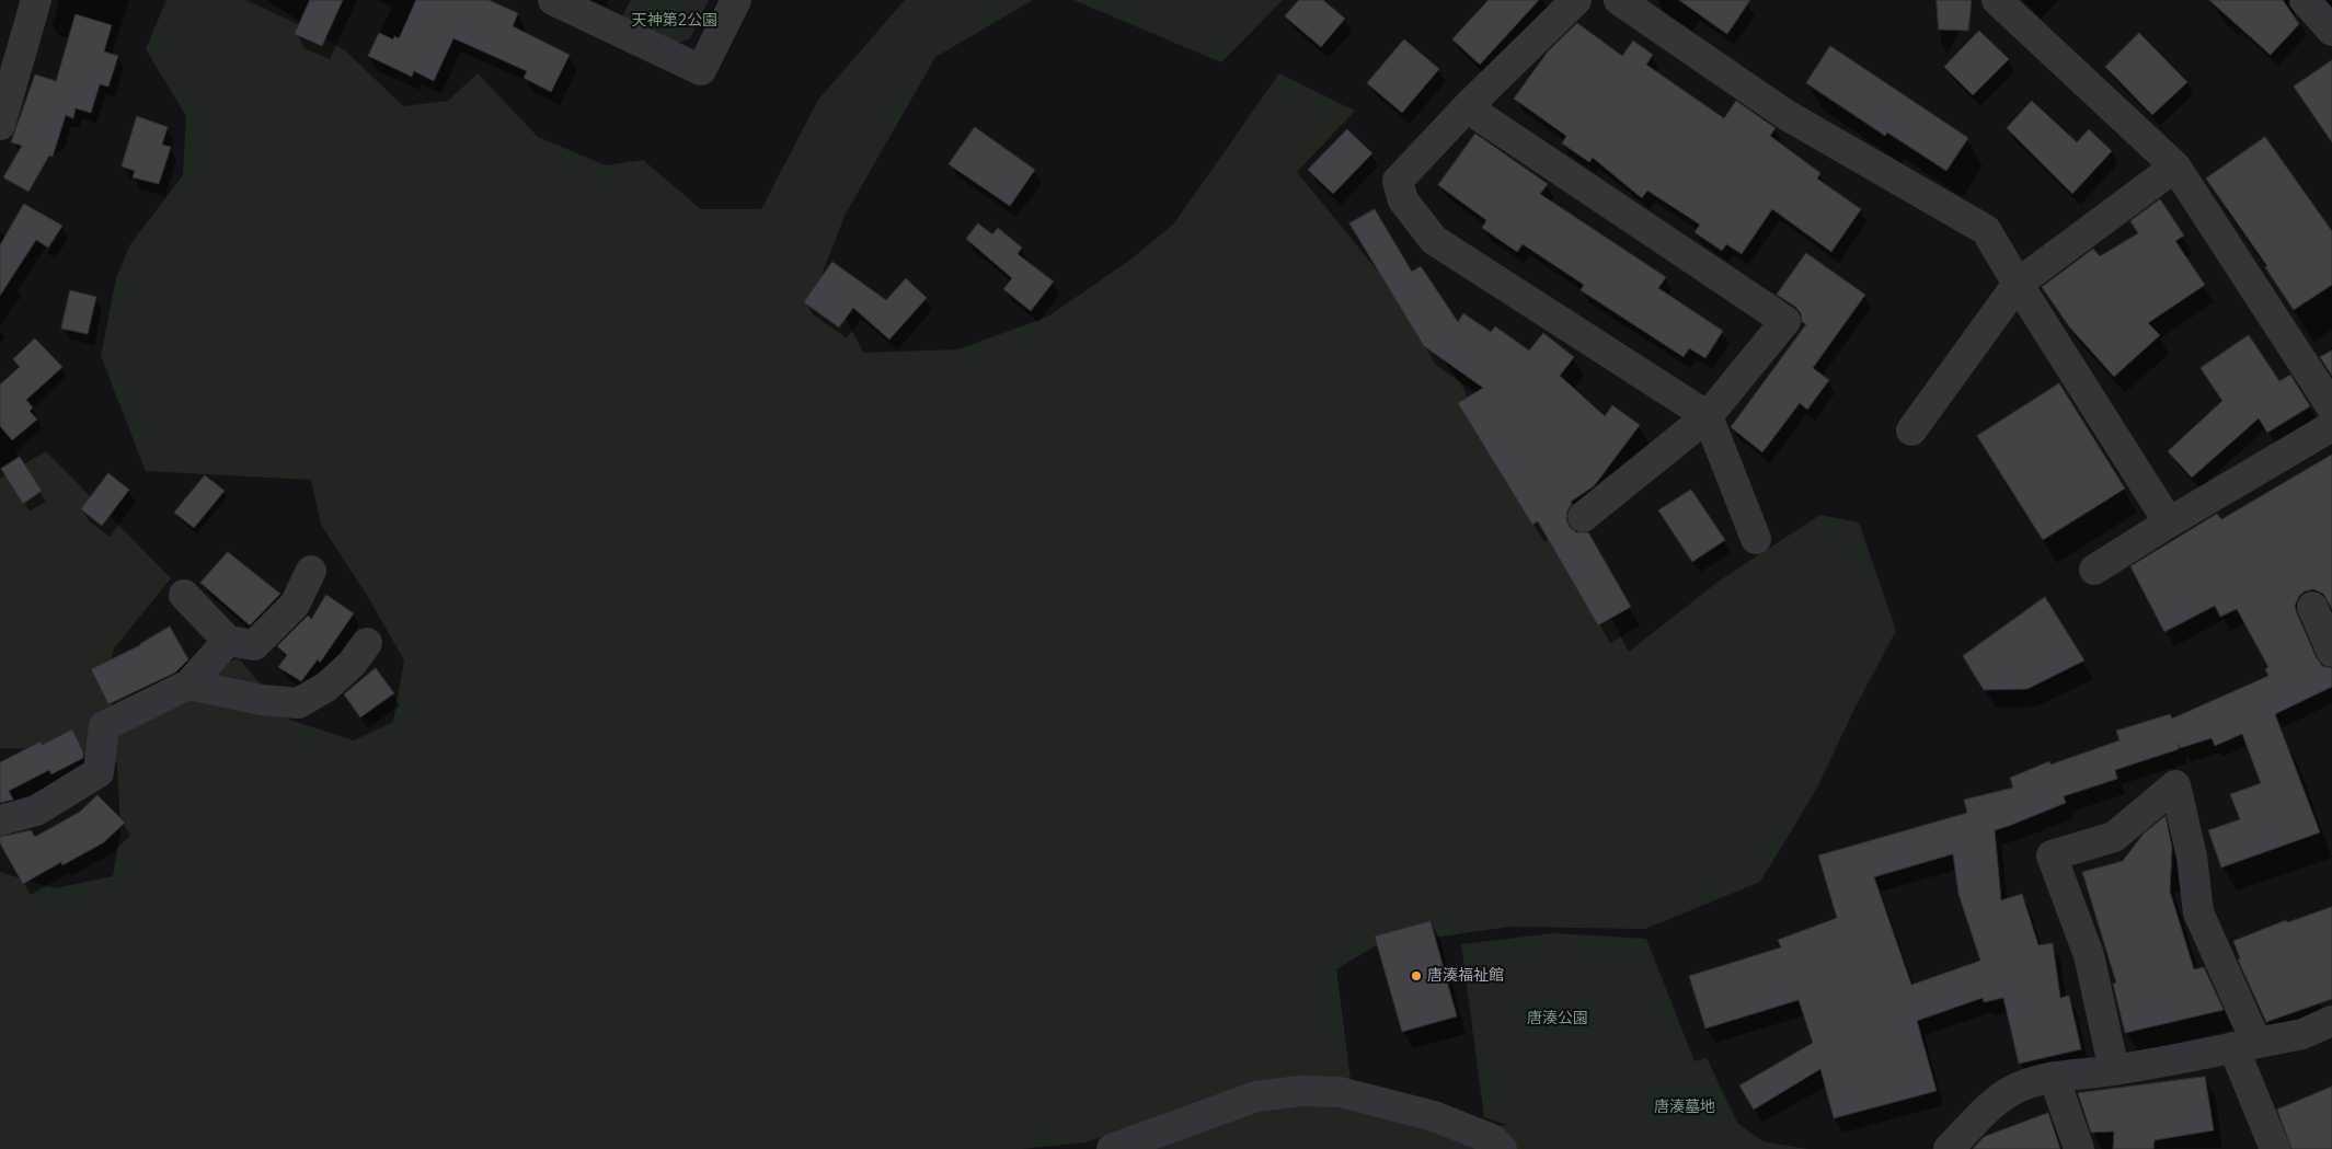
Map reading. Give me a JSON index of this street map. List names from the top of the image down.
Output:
{
  "parks": ["天神第2公園", "唐湊公園", "唐湊墓地"],
  "places": ["唐湊福祉館"]
}
